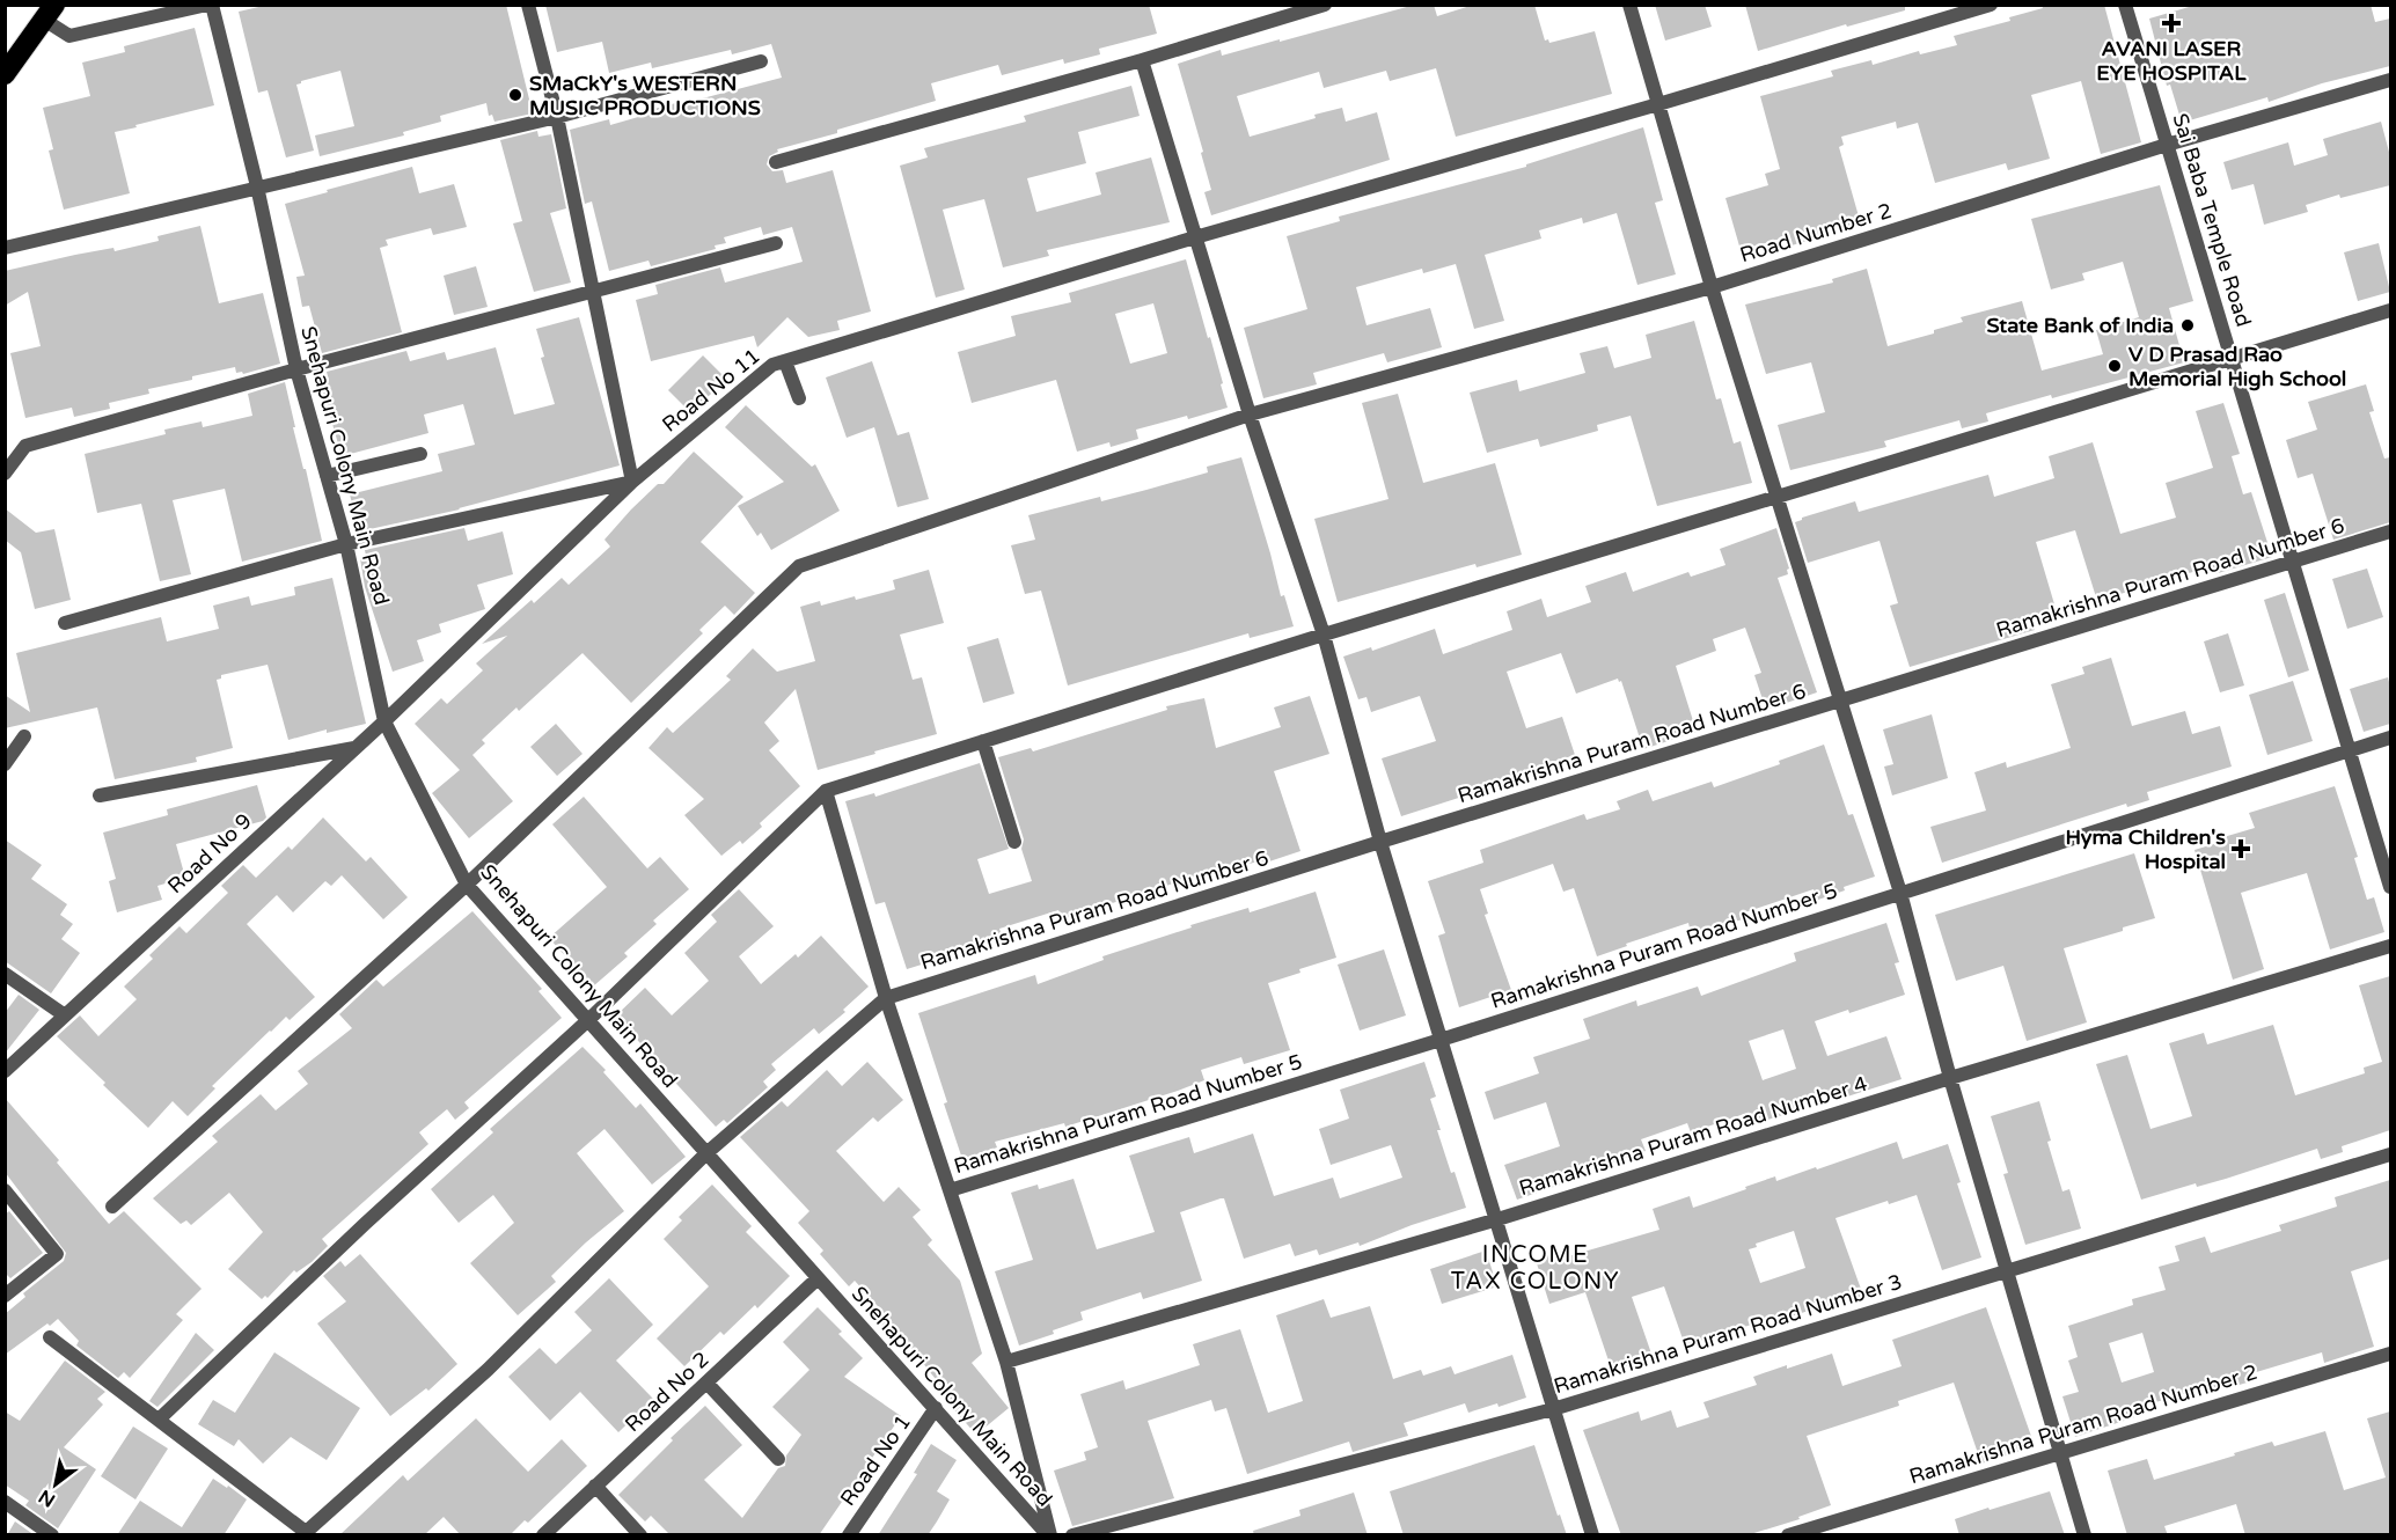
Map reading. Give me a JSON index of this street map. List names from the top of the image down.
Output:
{
  "streets": {
    "street": [
      "Sai Baba Temple Road",
      "Road Number 2",
      "Road No 11",
      "Snehapuri Colony Main Road",
      "Ramakrishna Puram Road Number 6",
      "Road No 9",
      "Ramakrishna Puram Road Number 5",
      "Ramakrishna Puram Road Number 4",
      "Ramakrishna Puram Road Number 3",
      "Road No 2",
      "Ramakrishna Puram Road Number 2",
      "Road No 1"
    ]
  },
  "crossings": [
    ["Sai Baba Temple Road", "Road Number 2"],
    ["Sai Baba Temple Road", "Ramakrishna Puram Road Number 6"],
    ["Sai Baba Temple Road", "Ramakrishna Puram Road Number 5"],
    ["Road Number 2", "Snehapuri Colony Main Road"],
    ["Road No 11", "Snehapuri Colony Main Road"],
    ["Road No 11", "Road No 9"],
    ["Snehapuri Colony Main Road", "Road No 9"],
    ["Snehapuri Colony Main Road", "Road No 2"],
    ["Snehapuri Colony Main Road", "Road No 1"]
  ],
  "districts": ["INCOME TAX COLONY"],
  "places": {
    "health": ["AVANI LASER EYE HOSPITAL", "Hyma Children's Hospital"],
    "other": ["SMaCkY's WESTERN MUSIC PRODUCTIONS", "State Bank of India", "V D Prasad Rao Memorial High School"]
  },
  "north": "bottom left"
}
